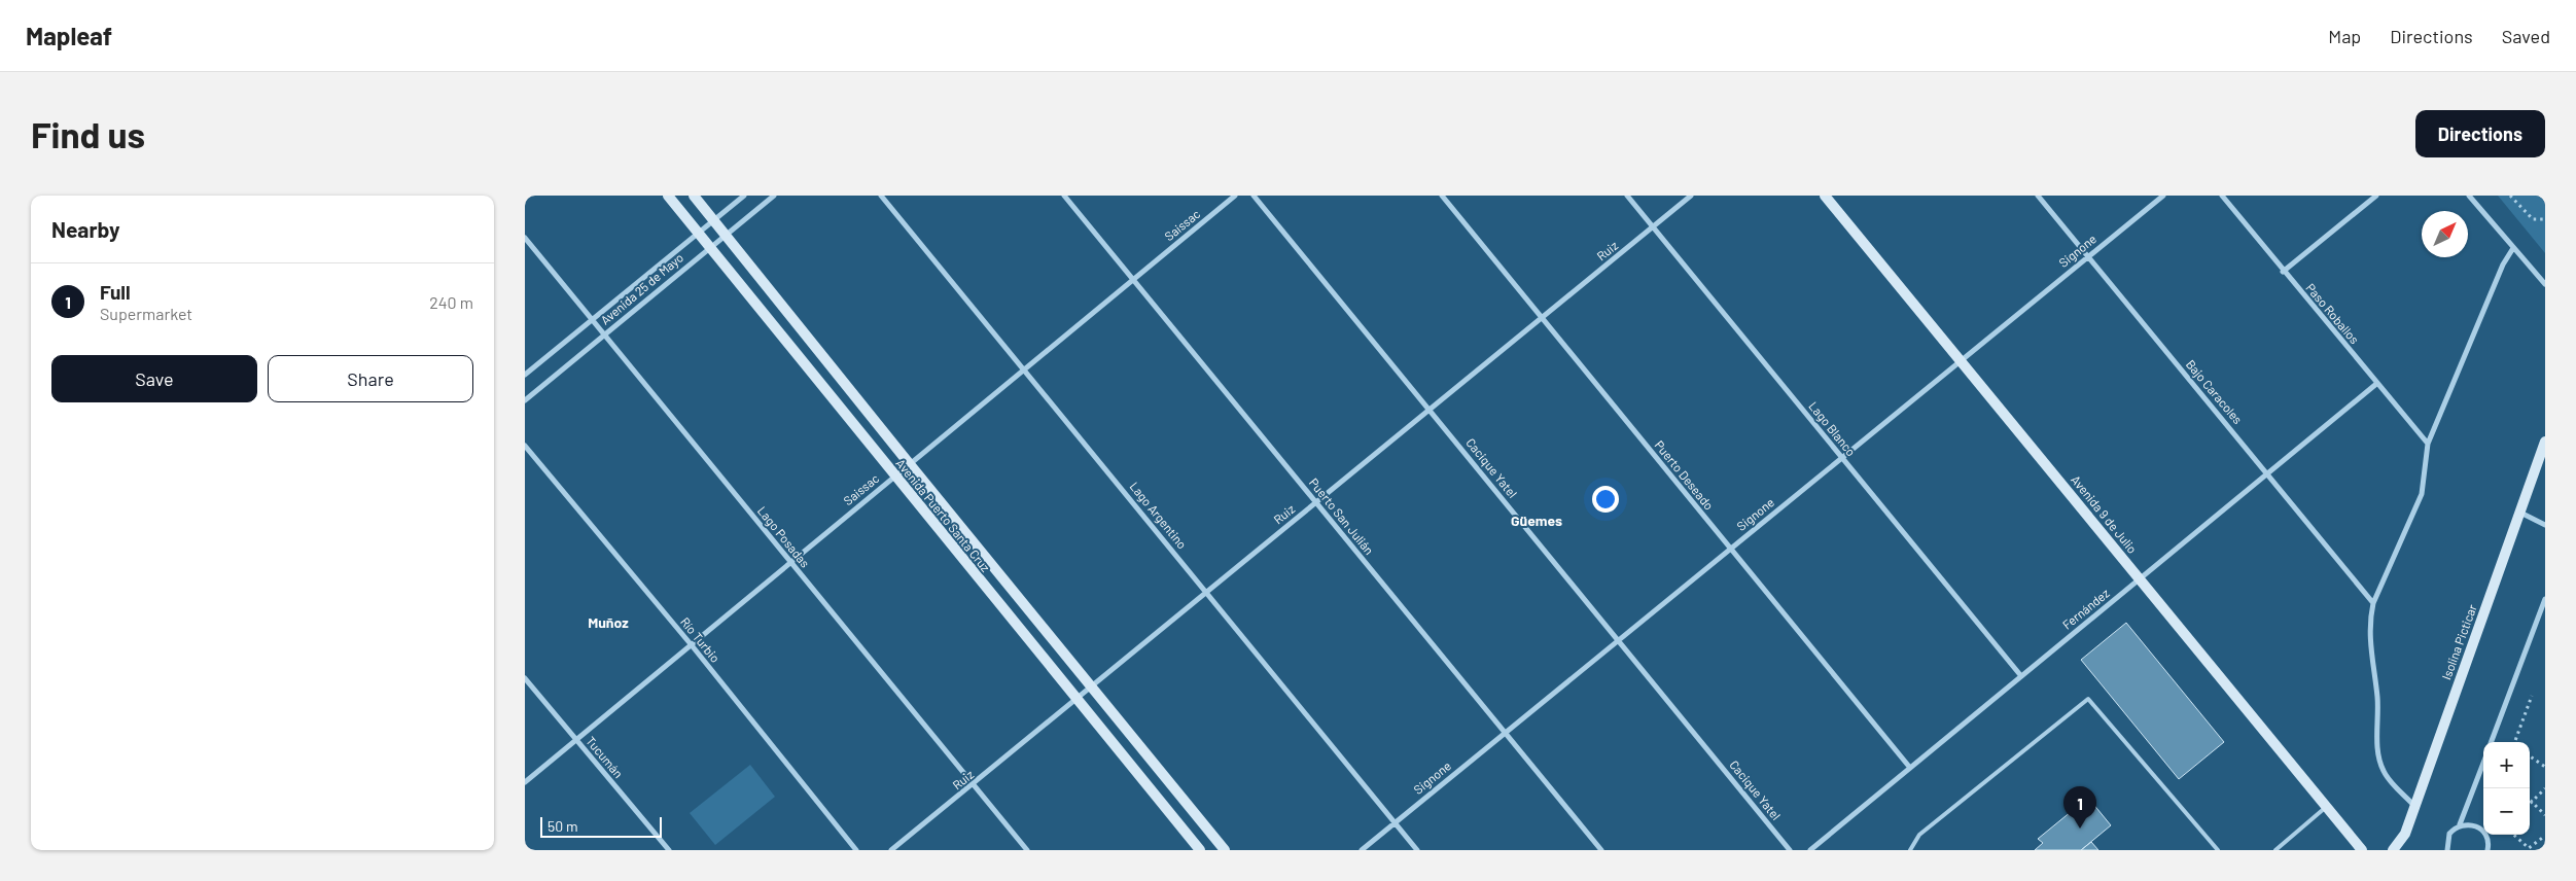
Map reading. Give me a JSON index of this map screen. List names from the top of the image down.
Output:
{
  "streets": {
    "street": [
      "Saissac",
      "Ruiz",
      "Signone",
      "Avenida 25 de Mayo",
      "Paso Roballos",
      "Bajo Caracoles",
      "Lago Blanco",
      "Cacique Yatel",
      "Puerto Deseado",
      "Avenida 9 de Julio",
      "Avenida Puerto Santa Cruz",
      "Lago Argentino",
      "Puerto San Julián",
      "Lago Posadas",
      "Fernández",
      "Río Turbio",
      "Isolina Picticar",
      "Tucumán"
    ]
  },
  "crossings": [
    ["Saissac", "Avenida Puerto Santa Cruz"],
    ["Saissac", "Lago Argentino"],
    ["Saissac", "Puerto San Julián"],
    ["Saissac", "Lago Posadas"],
    ["Saissac", "Río Turbio"],
    ["Saissac", "Tucumán"],
    ["Ruiz", "Lago Blanco"],
    ["Ruiz", "Cacique Yatel"],
    ["Ruiz", "Puerto Deseado"],
    ["Ruiz", "Avenida Puerto Santa Cruz"],
    ["Ruiz", "Lago Argentino"],
    ["Ruiz", "Puerto San Julián"],
    ["Ruiz", "Lago Posadas"],
    ["Signone", "Bajo Caracoles"],
    ["Signone", "Lago Blanco"],
    ["Signone", "Cacique Yatel"],
    ["Signone", "Puerto Deseado"],
    ["Signone", "Avenida 9 de Julio"],
    ["Signone", "Lago Argentino"],
    ["Signone", "Puerto San Julián"],
    ["Avenida 25 de Mayo", "Avenida Puerto Santa Cruz"],
    ["Avenida 25 de Mayo", "Lago Posadas"],
    ["Paso Roballos", "Fernández"],
    ["Bajo Caracoles", "Fernández"],
    ["Lago Blanco", "Fernández"],
    ["Puerto Deseado", "Fernández"],
    ["Avenida 9 de Julio", "Fernández"]
  ],
  "districts": ["Güemes", "Muñoz"],
  "scale_bar": "50 m",
  "north": "top right",
  "page": {
    "header": "Mapleaf",
    "nav": ["Map", "Directions", "Saved"],
    "buttons": [
      "Directions",
      ["Save", "Share"]
    ],
    "title": "Find us",
    "heading": "Nearby",
    "list": [
      {
        "mark": "1",
        "name": "Full",
        "note": "Supermarket",
        "value": "240 m"
      }
    ],
    "map_buttons": ["+", "−"],
    "pins": "1",
    "scale": "50 m"
  }
}
